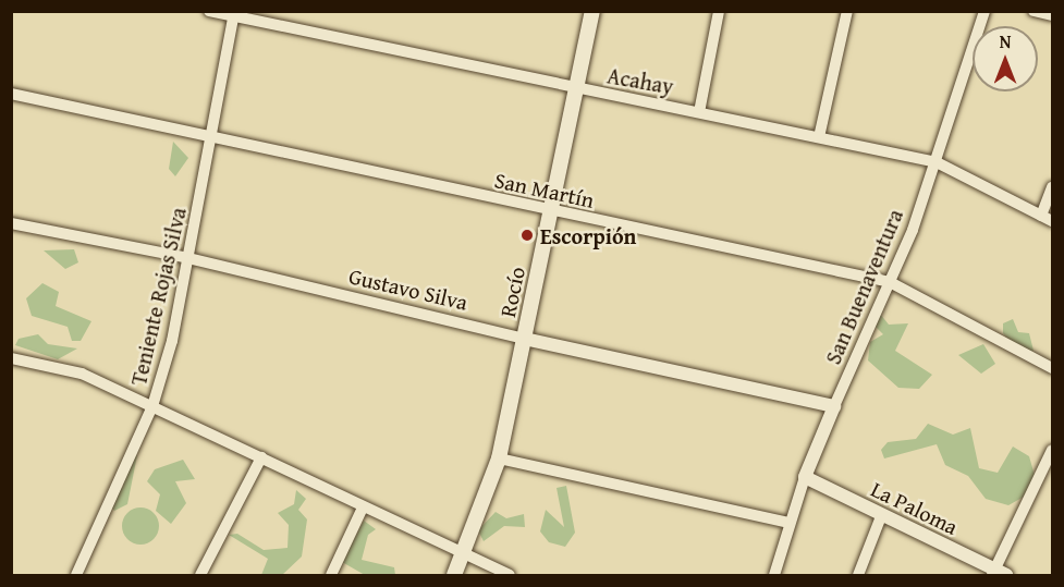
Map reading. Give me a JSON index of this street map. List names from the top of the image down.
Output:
{
  "streets": {
    "main road": ["Rocío"],
    "street": [
      "Acahay",
      "San Martín",
      "San Buenaventura",
      "Gustavo Silva",
      "Teniente Rojas Silva",
      "La Paloma"
    ]
  },
  "crossings": [
    ["Acahay", "San Buenaventura"],
    ["Acahay", "Rocío"],
    ["Acahay", "Teniente Rojas Silva"],
    ["San Martín", "San Buenaventura"],
    ["San Martín", "Rocío"],
    ["San Martín", "Teniente Rojas Silva"],
    ["San Buenaventura", "Gustavo Silva"],
    ["San Buenaventura", "La Paloma"],
    ["Gustavo Silva", "Rocío"],
    ["Gustavo Silva", "Teniente Rojas Silva"]
  ],
  "places": ["Escorpión"],
  "north": "top"
}
